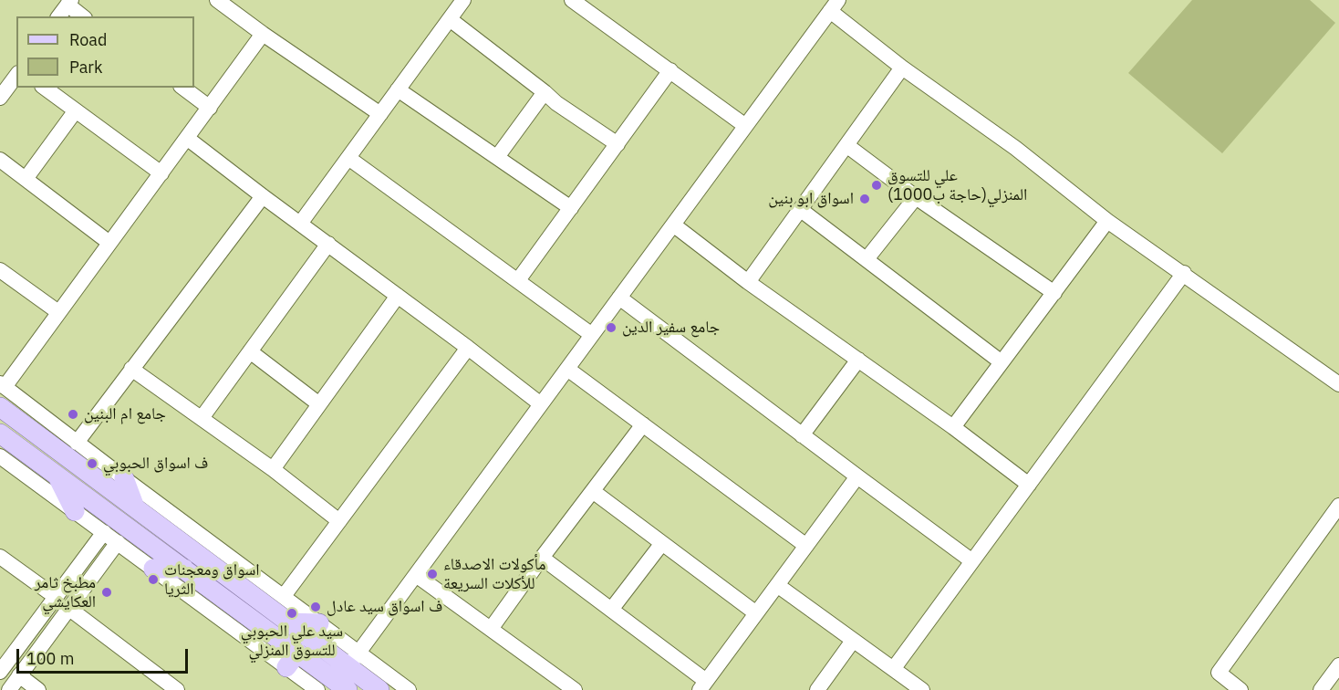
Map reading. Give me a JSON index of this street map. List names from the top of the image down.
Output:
{
  "places": [
    "علي للتسوق المنزلي(حاجة ب1000)",
    "اسواق ابو بنين",
    "جامع سفير الدين",
    "جامع ام البنين",
    "ف اسواق الحبوبي",
    "مأكولات الاصدقاء للأكلات السريعة",
    "اسواق ومعجنات الثريا",
    "مطبخ ثامر العكايشي",
    "ف اسواق سيد عادل",
    "سيد علي الحبوبي للتسوق المنزلي"
  ],
  "legend": ["Road", "Park"],
  "scale_bar": "100 m"
}
